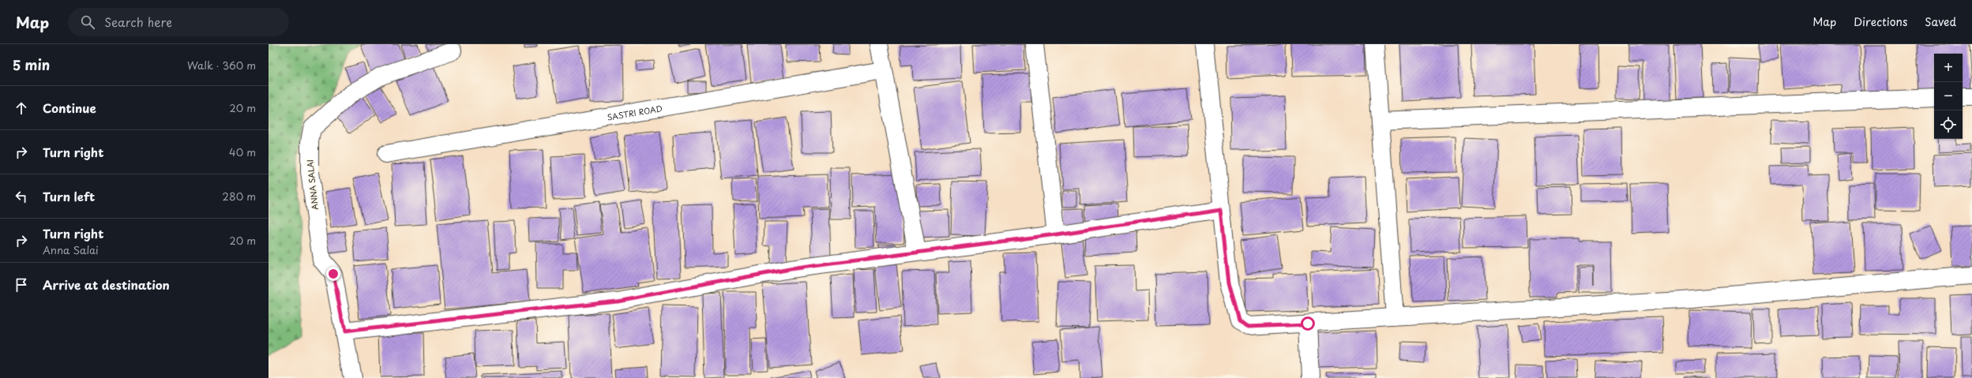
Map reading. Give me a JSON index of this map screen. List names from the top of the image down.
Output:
{
  "streets": {
    "street": ["SASTRI ROAD", "ANNA SALAI"]
  },
  "page": {
    "header": "Map",
    "search": "Search here",
    "nav": ["Map", "Directions", "Saved"],
    "heading": ["5 min", "Walk · 360 m"],
    "map_buttons": ["+", "−"],
    "list": [
      ["Continue", "20 m"],
      ["Turn right", "40 m"],
      ["Turn left", "280 m"],
      ["Turn right", "Anna Salai", "20 m"],
      "Arrive at destination"
    ]
  }
}
